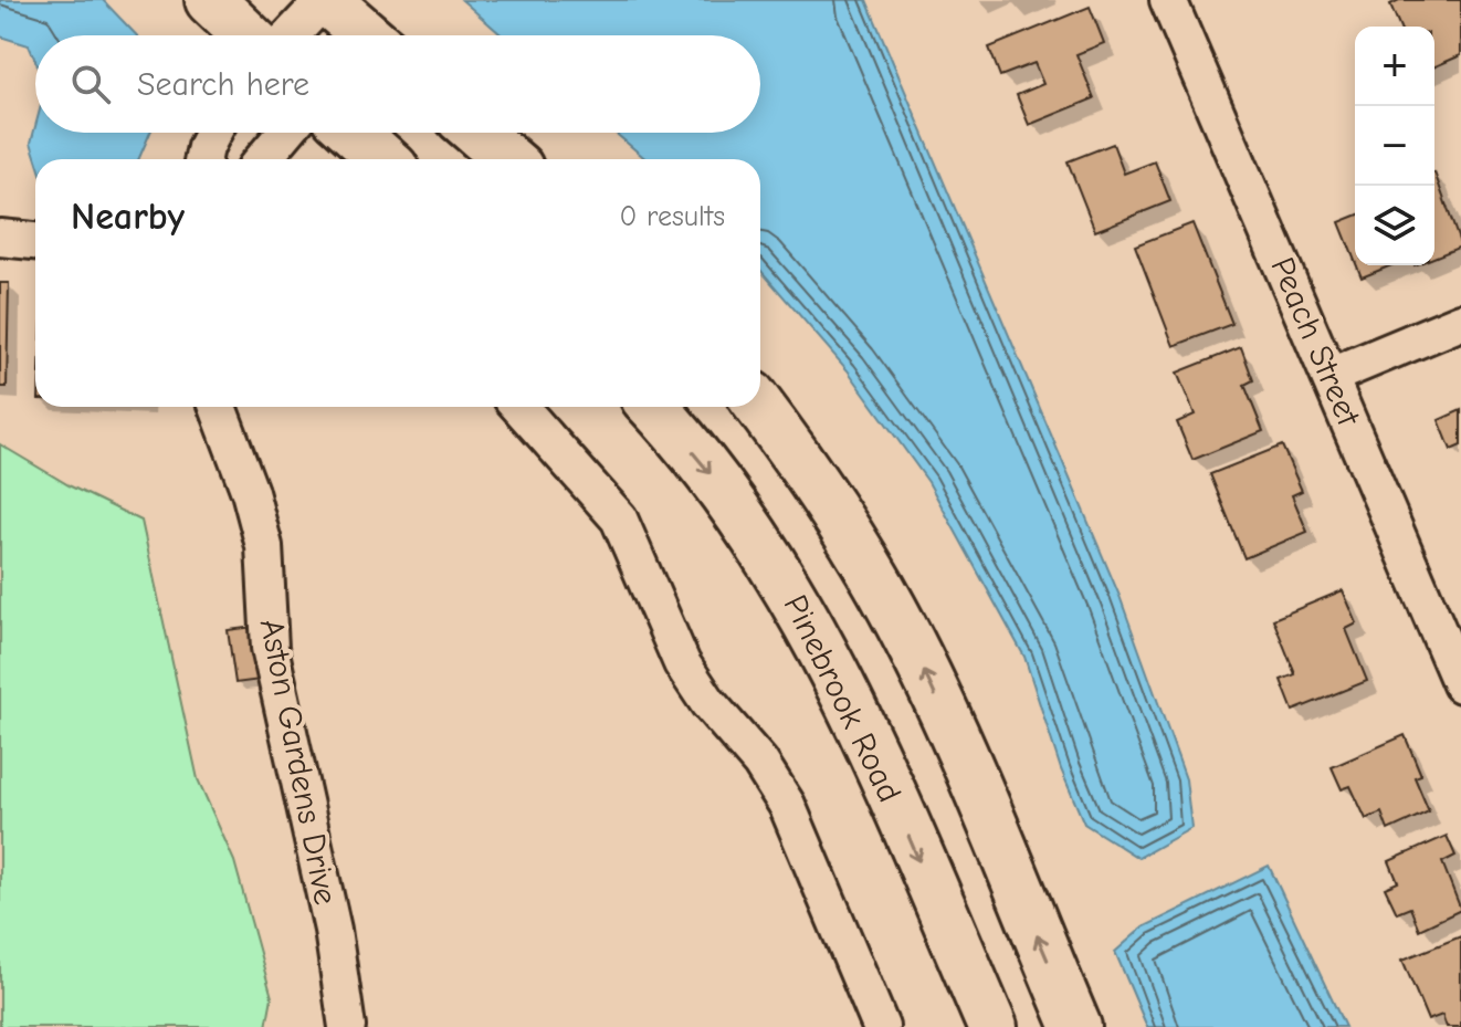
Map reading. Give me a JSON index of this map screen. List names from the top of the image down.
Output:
{
  "streets": {
    "street": ["Peach Street", "Pinebrook Road", "Aston Gardens Drive"]
  },
  "page": {
    "map_buttons": ["+", "−"],
    "search": "Search here",
    "heading": ["Nearby", "0 results"]
  }
}
